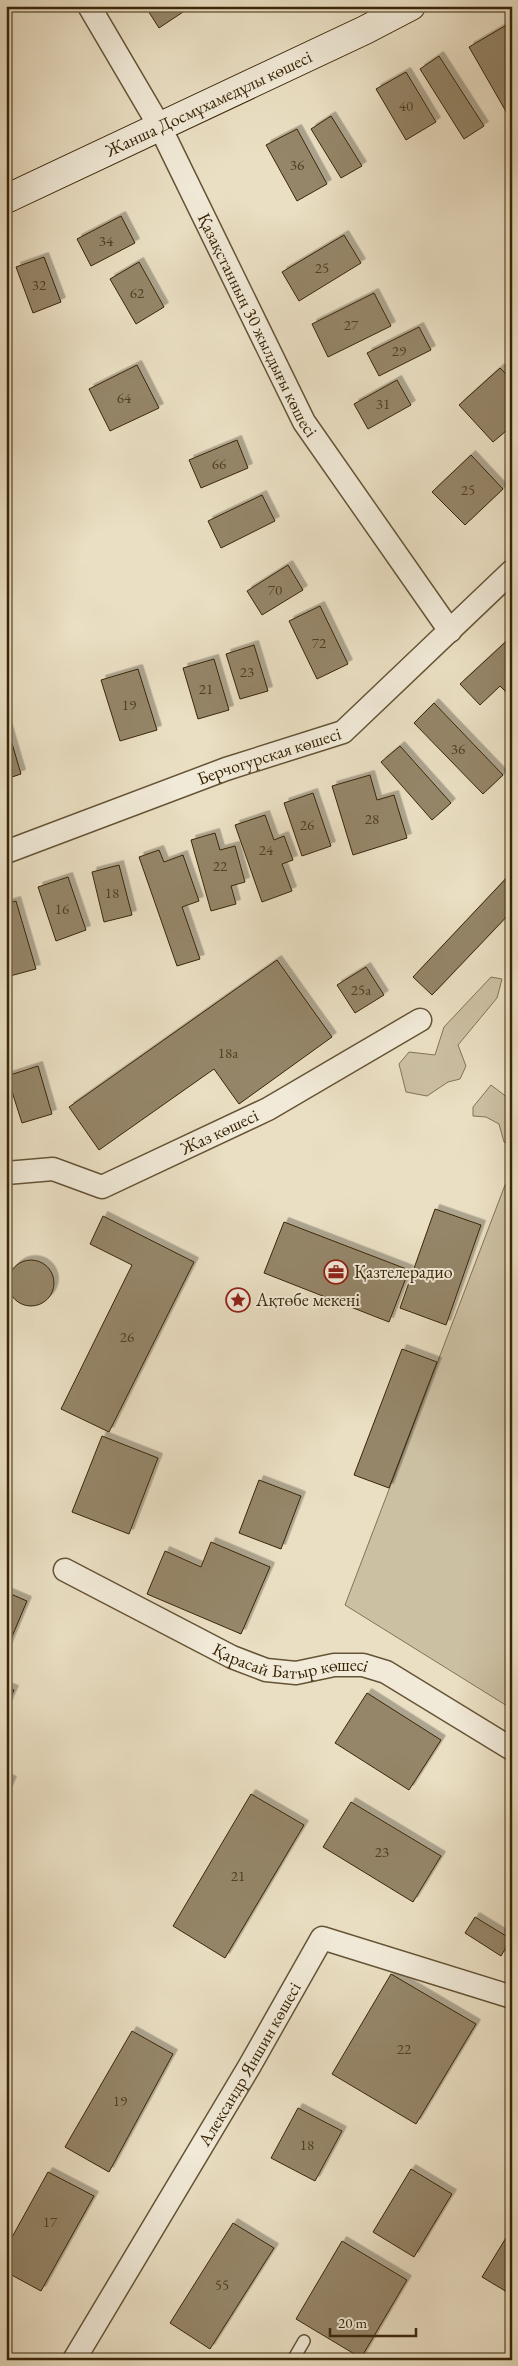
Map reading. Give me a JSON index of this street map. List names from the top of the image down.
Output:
{
  "streets": {
    "street": [
      "Жанша Досмұхамедұлы көшесі",
      "Қазақстанның 30 жылдығы көшесі",
      "Берчогурская көшесі",
      "Жаз көшесі",
      "Қарасай Батыр көшесі",
      "Александр Яншин көшесі"
    ]
  },
  "crossings": [
    ["Жанша Досмұхамедұлы көшесі", "Қазақстанның 30 жылдығы көшесі"],
    ["Қазақстанның 30 жылдығы көшесі", "Берчогурская көшесі"]
  ],
  "places": {
    "office": ["Қазтелерадио"],
    "place": ["Ақтөбе мекені"]
  },
  "house_numbers": [
    "40",
    "36",
    "34",
    "25",
    "32",
    "62",
    "27",
    "29",
    "64",
    "31",
    "66",
    "25",
    "70",
    "72",
    "23",
    "21",
    "19",
    "36",
    "28",
    "26",
    "24",
    "22",
    "18",
    "16",
    "25а",
    "18а",
    "26",
    "23",
    "21",
    "22",
    "19",
    "18",
    "17",
    "55"
  ],
  "scale_bar": "20 m"
}
